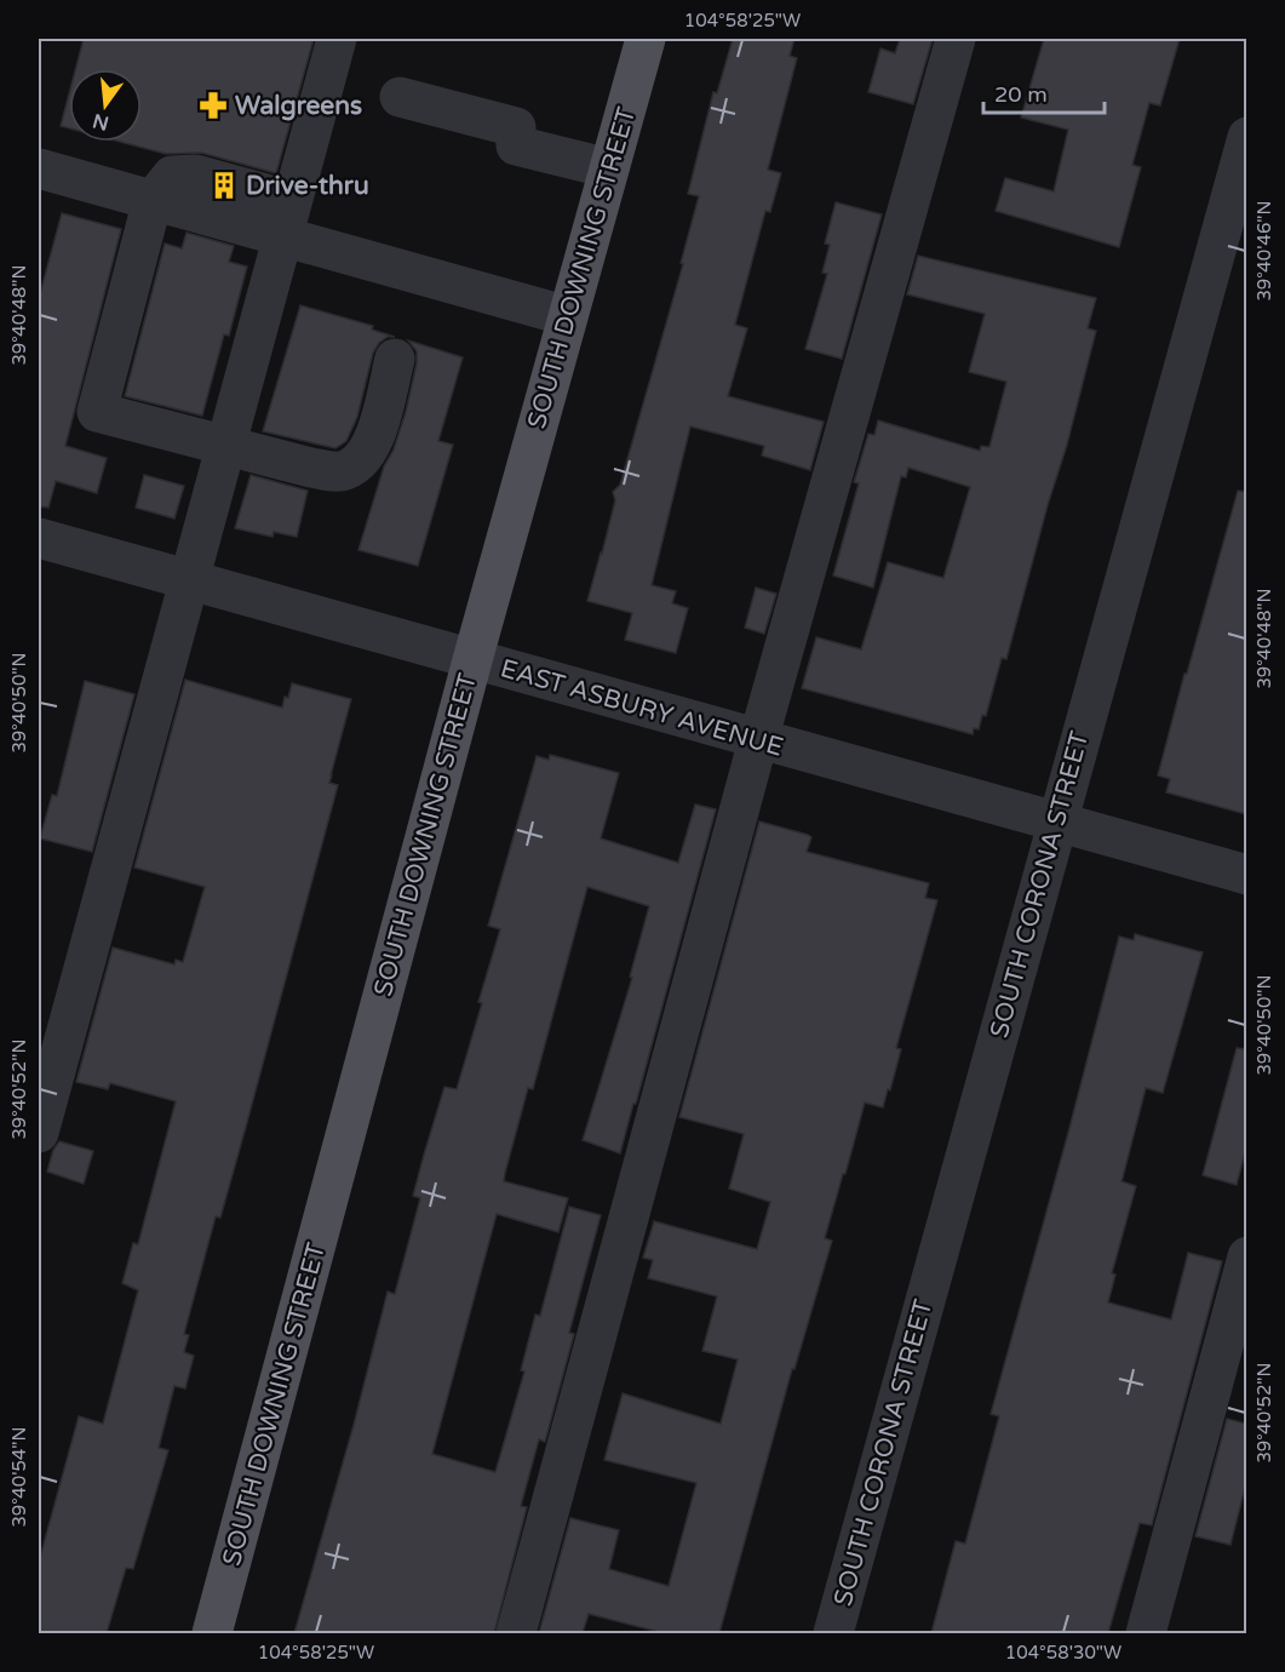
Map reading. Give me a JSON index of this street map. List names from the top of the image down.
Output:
{
  "streets": {
    "main road": ["SOUTH DOWNING STREET"],
    "street": ["EAST ASBURY AVENUE", "SOUTH CORONA STREET"]
  },
  "crossings": [
    ["SOUTH DOWNING STREET", "EAST ASBURY AVENUE"],
    ["EAST ASBURY AVENUE", "SOUTH CORONA STREET"]
  ],
  "places": {
    "pharmacy": ["Walgreens"],
    "building": ["Drive-thru"]
  },
  "scale_bar": "20 m",
  "north": "bottom",
  "coordinates": [
    "104°58'25\"W",
    "39°40'46\"N",
    "39°40'48\"N",
    "39°40'50\"N",
    "39°40'52\"N",
    "39°40'54\"N",
    "104°58'30\"W"
  ]
}
